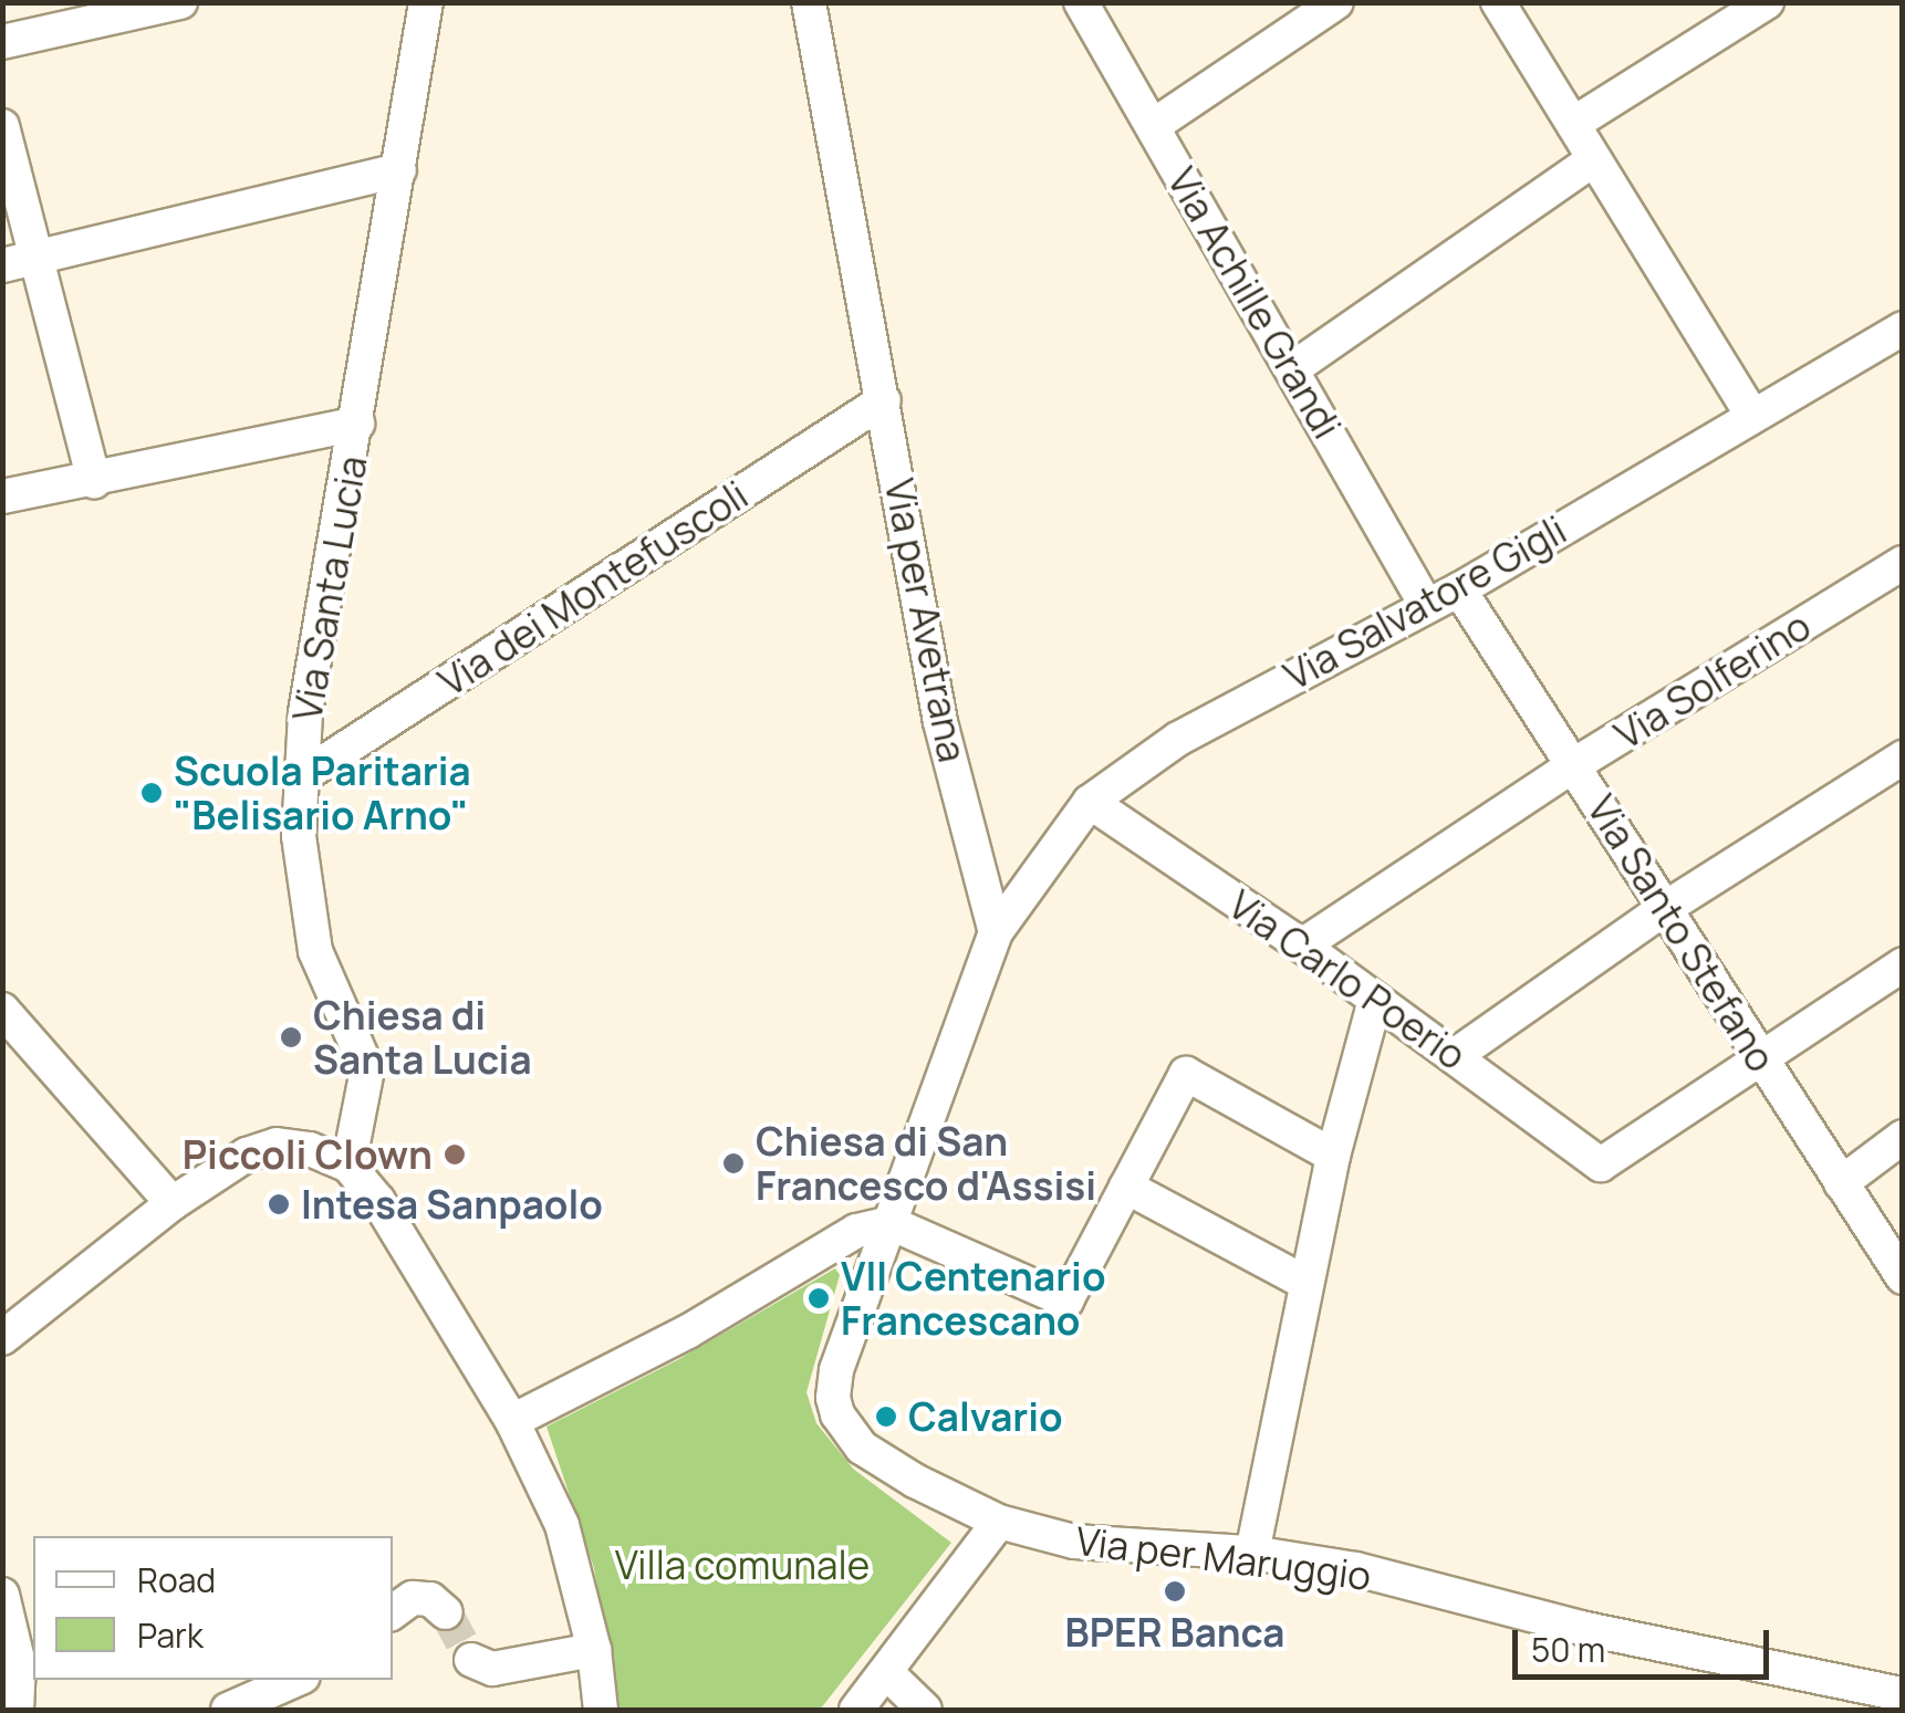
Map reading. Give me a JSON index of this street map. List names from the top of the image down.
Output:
{
  "streets": {
    "street": [
      "Via Achille Grandi",
      "Via Santa Lucia",
      "Via dei Montefuscoli",
      "Via Salvatore Gigli",
      "Via per Avetrana",
      "Via Solferino",
      "Via Santo Stefano",
      "Via Carlo Poerio",
      "Via per Maruggio"
    ]
  },
  "crossings": [
    ["Via Achille Grandi", "Via Salvatore Gigli"],
    ["Via Santa Lucia", "Via dei Montefuscoli"],
    ["Via dei Montefuscoli", "Via per Avetrana"],
    ["Via Salvatore Gigli", "Via per Avetrana"],
    ["Via Salvatore Gigli", "Via Santo Stefano"],
    ["Via Salvatore Gigli", "Via Carlo Poerio"],
    ["Via Solferino", "Via Santo Stefano"],
    ["Via Solferino", "Via Carlo Poerio"],
    ["Via Santo Stefano", "Via Carlo Poerio"]
  ],
  "parks": ["Villa comunale"],
  "places": [
    "Scuola Paritaria \"Belisario Arno\"",
    "Chiesa di Santa Lucia",
    "Piccoli Clown",
    "Chiesa di San Francesco d'Assisi",
    "Intesa Sanpaolo",
    "VII Centenario Francescano",
    "Calvario",
    "BPER Banca"
  ],
  "legend": ["Road", "Park"],
  "scale_bar": "50 m"
}
